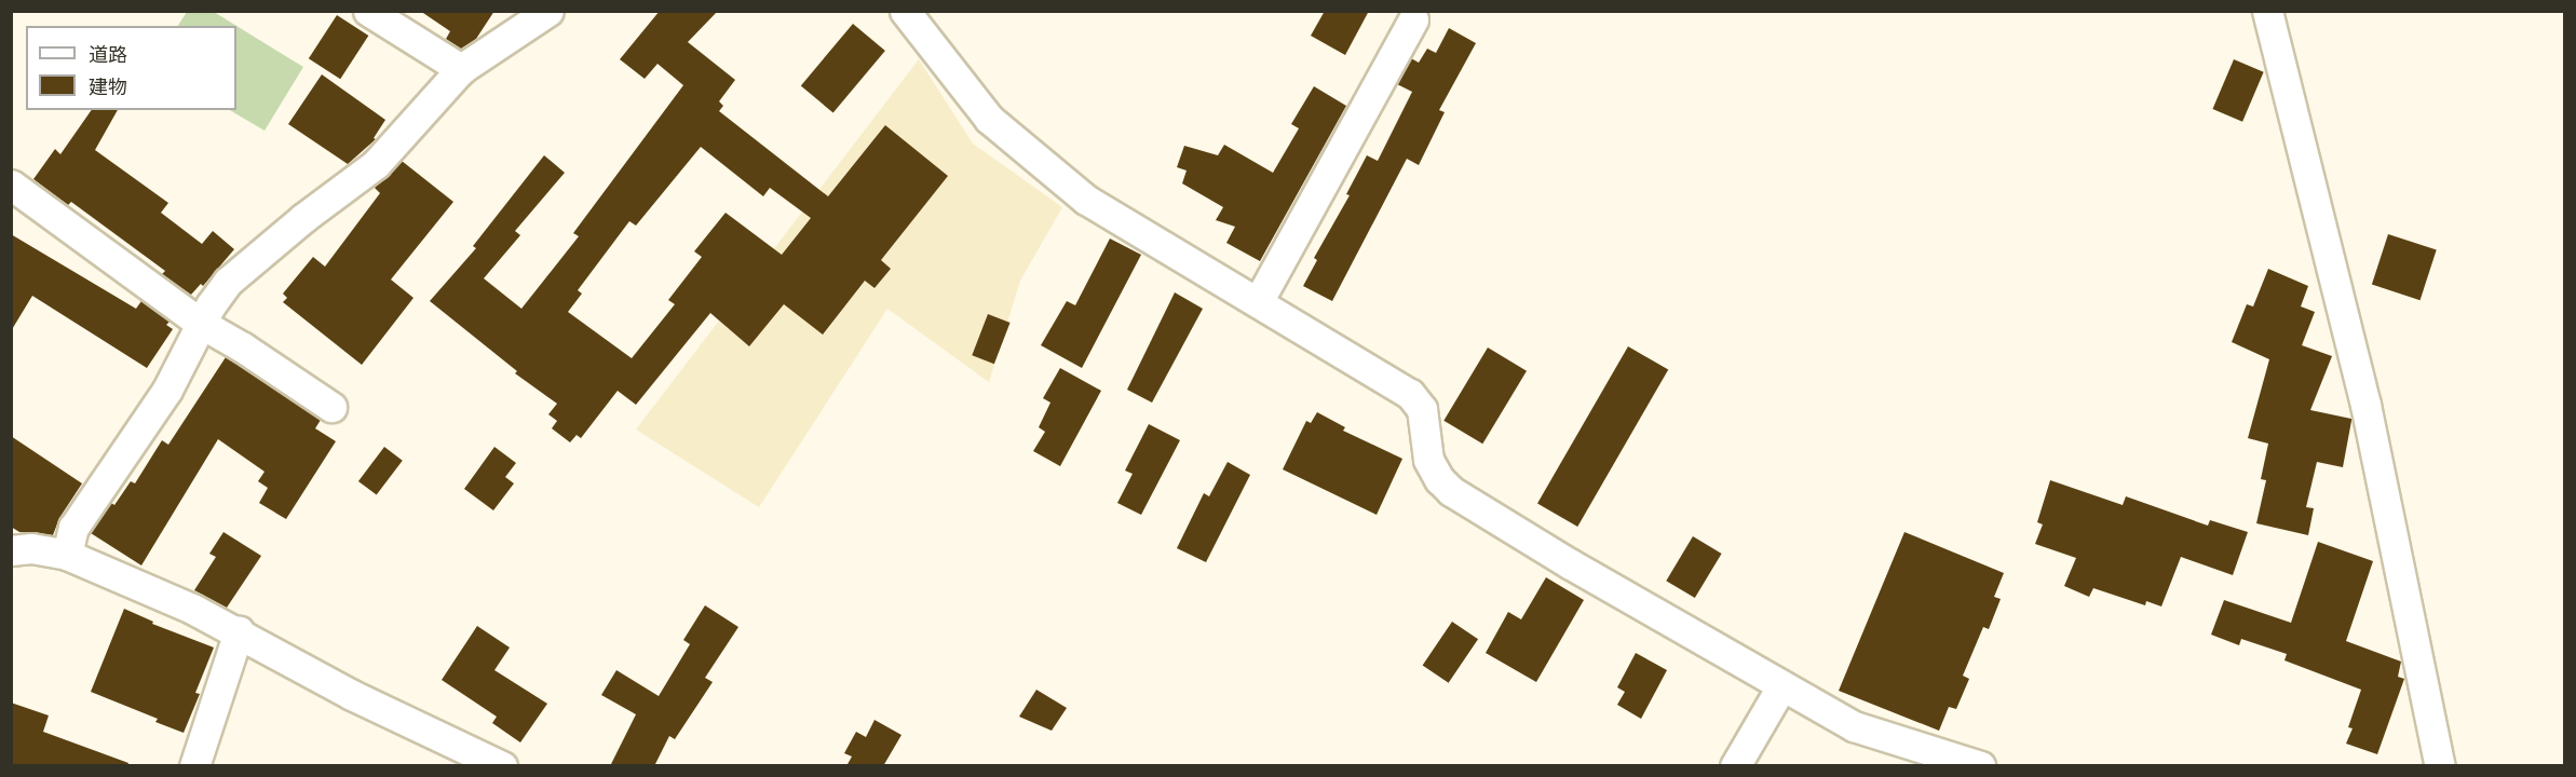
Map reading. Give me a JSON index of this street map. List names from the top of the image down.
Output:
{
  "legend": ["道路", "建物"]
}
